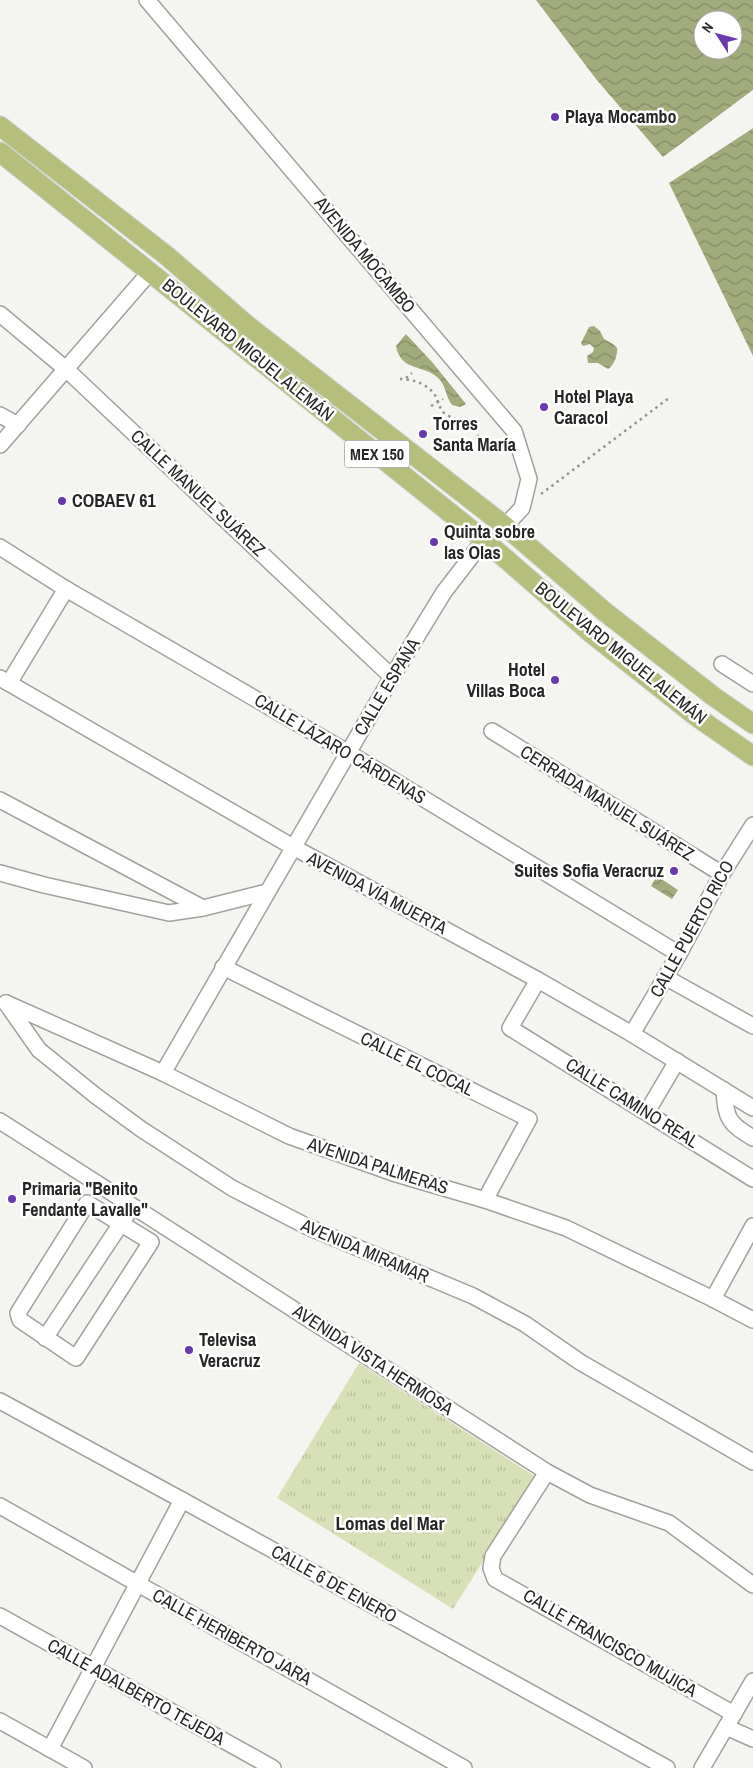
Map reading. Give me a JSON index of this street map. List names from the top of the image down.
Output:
{
  "streets": {
    "main road": ["BOULEVARD MIGUEL ALEMÁN", "MEX 150"],
    "street": [
      "AVENIDA MOCAMBO",
      "CALLE MANUEL SUÁREZ",
      "CALLE ESPAÑA",
      "CALLE LÁZARO CÁRDENAS",
      "CERRADA MANUEL SUÁREZ",
      "AVENIDA VÍA MUERTA",
      "CALLE PUERTO RICO",
      "CALLE EL COCAL",
      "CALLE CAMINO REAL",
      "AVENIDA PALMERAS",
      "AVENIDA MIRAMAR",
      "AVENIDA VISTA HERMOSA",
      "CALLE 6 DE ENERO",
      "CALLE HERIBERTO JARA",
      "CALLE FRANCISCO MUJICA",
      "CALLE ADALBERTO TEJEDA"
    ]
  },
  "crossings": [
    ["AVENIDA MOCAMBO", "BOULEVARD MIGUEL ALEMÁN"],
    ["BOULEVARD MIGUEL ALEMÁN", "CALLE ESPAÑA"],
    ["CALLE MANUEL SUÁREZ", "CALLE ESPAÑA"],
    ["CALLE ESPAÑA", "CALLE LÁZARO CÁRDENAS"],
    ["CALLE ESPAÑA", "AVENIDA VÍA MUERTA"],
    ["CALLE ESPAÑA", "CALLE EL COCAL"],
    ["CALLE ESPAÑA", "AVENIDA PALMERAS"],
    ["CALLE LÁZARO CÁRDENAS", "CALLE PUERTO RICO"],
    ["CERRADA MANUEL SUÁREZ", "CALLE PUERTO RICO"],
    ["AVENIDA VÍA MUERTA", "CALLE PUERTO RICO"],
    ["AVENIDA VÍA MUERTA", "CALLE CAMINO REAL"],
    ["CALLE EL COCAL", "AVENIDA PALMERAS"],
    ["AVENIDA PALMERAS", "AVENIDA MIRAMAR"],
    ["AVENIDA VISTA HERMOSA", "CALLE FRANCISCO MUJICA"]
  ],
  "districts": ["Lomas del Mar"],
  "places": [
    "Playa Mocambo",
    "Hotel Playa Caracol",
    "Torres Santa María",
    "COBAEV 61",
    "Quinta sobre las Olas",
    "Hotel Villas Boca",
    "Suites Sofia Veracruz",
    "Primaria \"Benito Fendante Lavalle\"",
    "Televisa Veracruz"
  ],
  "north": "top left"
}
